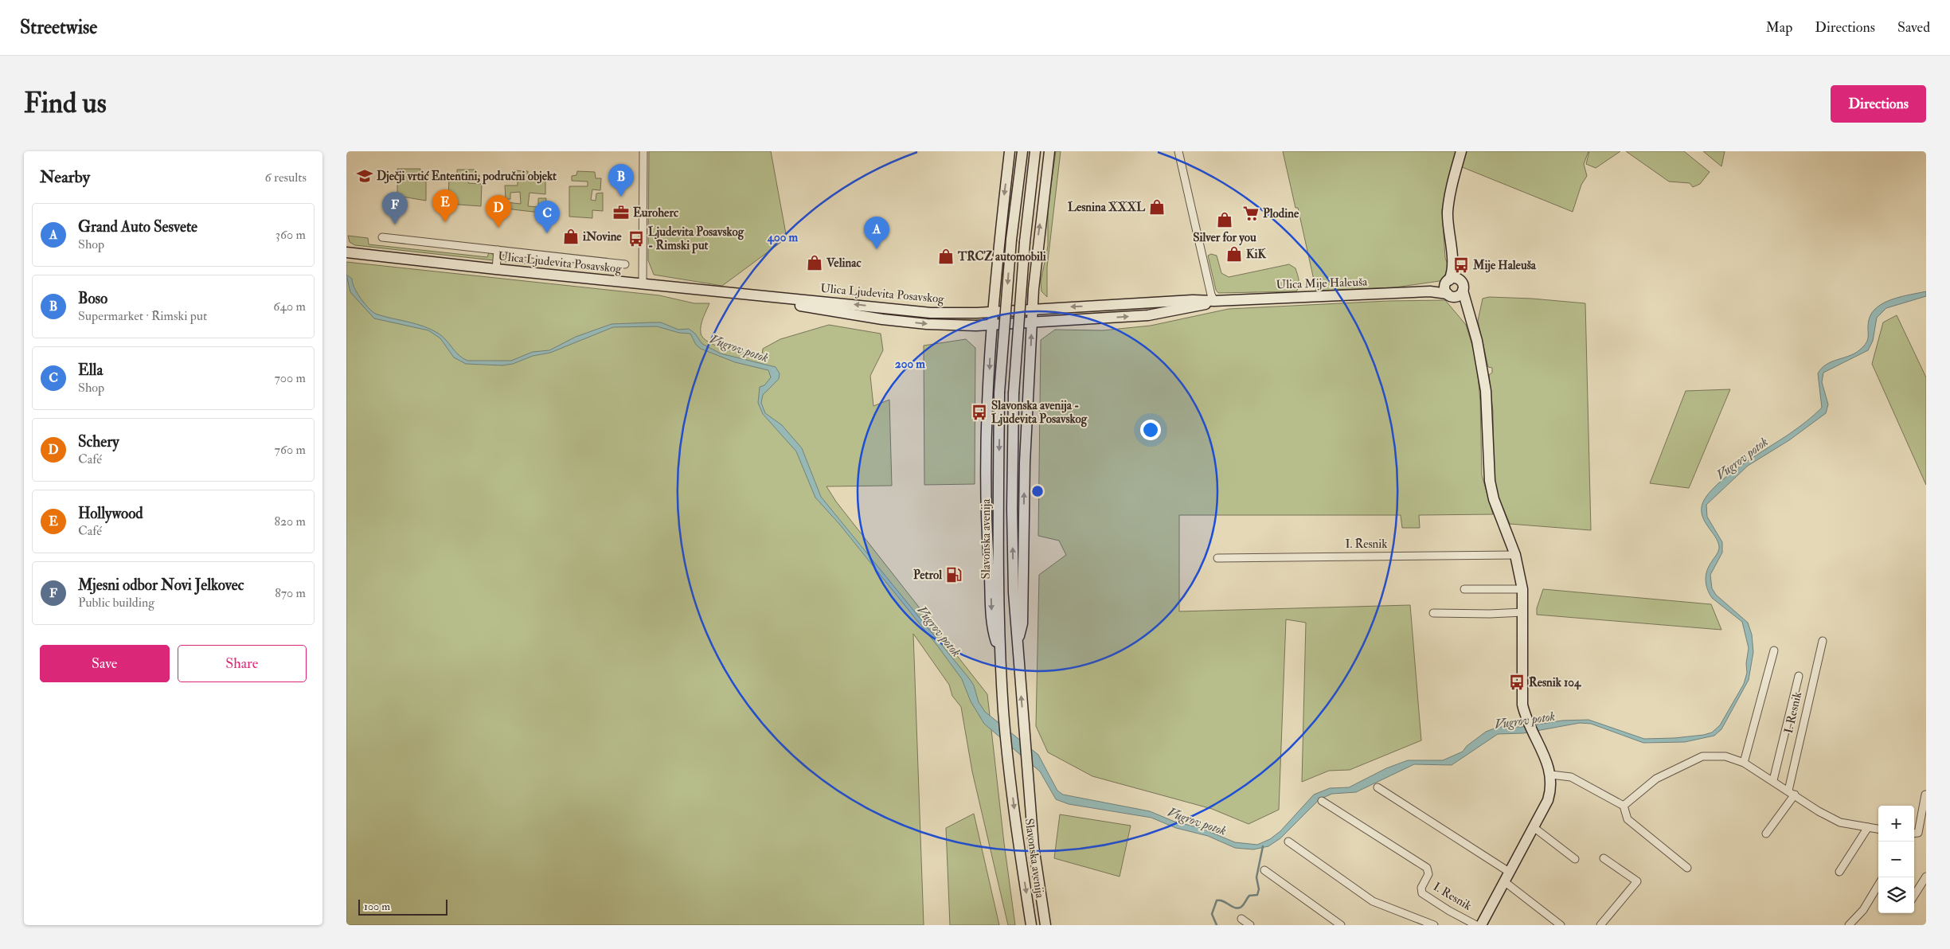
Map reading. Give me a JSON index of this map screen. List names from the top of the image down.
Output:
{
  "streets": {
    "main road": [
      "Ulica Ljudevita Posavskog",
      "Ulica Mije Haleuša",
      "Slavonska avenija",
      "I. Resnik"
    ]
  },
  "crossings": [
    ["Ulica Ljudevita Posavskog", "Ulica Mije Haleuša"],
    ["Ulica Mije Haleuša", "I. Resnik"]
  ],
  "water": ["Vugrov potok"],
  "places": {
    "school or university": ["Dječji vrtić Ententini, područni objekt"],
    "shop": [
      "Lesnina XXXL",
      "Silver for you",
      "iNovine",
      "KiK",
      "TRCZ automobili",
      "Velinac"
    ],
    "office": ["Euroherc"],
    "supermarket": ["Plodine"],
    "bus stop": [
      "Ljudevita Posavskog - Rimski put",
      "Mije Haleuša",
      "Slavonska avenija - Ljudevita Posavskog",
      "Resnik 104"
    ],
    "fuel station": ["Petrol"]
  },
  "scale_bar": "100 m",
  "page": {
    "header": "Streetwise",
    "nav": ["Map", "Directions", "Saved"],
    "buttons": [
      "Directions",
      ["Save", "Share"]
    ],
    "title": "Find us",
    "heading": ["Nearby", "6 results"],
    "pins": [
      "B",
      "E",
      "F",
      "D",
      "C",
      "A"
    ],
    "list": [
      {
        "mark": "A",
        "name": "Grand Auto Sesvete",
        "note": "Shop",
        "value": "360 m"
      },
      {
        "mark": "B",
        "name": "Boso",
        "note": "Supermarket · Rimski put",
        "value": "640 m"
      },
      {
        "mark": "C",
        "name": "Ella",
        "note": "Shop",
        "value": "700 m"
      },
      {
        "mark": "D",
        "name": "Schery",
        "note": "Café",
        "value": "760 m"
      },
      {
        "mark": "E",
        "name": "Hollywood",
        "note": "Café",
        "value": "820 m"
      },
      {
        "mark": "F",
        "name": "Mjesni odbor Novi Jelkovec",
        "note": "Public building",
        "value": "870 m"
      }
    ],
    "map_buttons": ["+", "−"],
    "scale": "100 m"
  },
  "rings": ["400 m", "200 m"]
}
